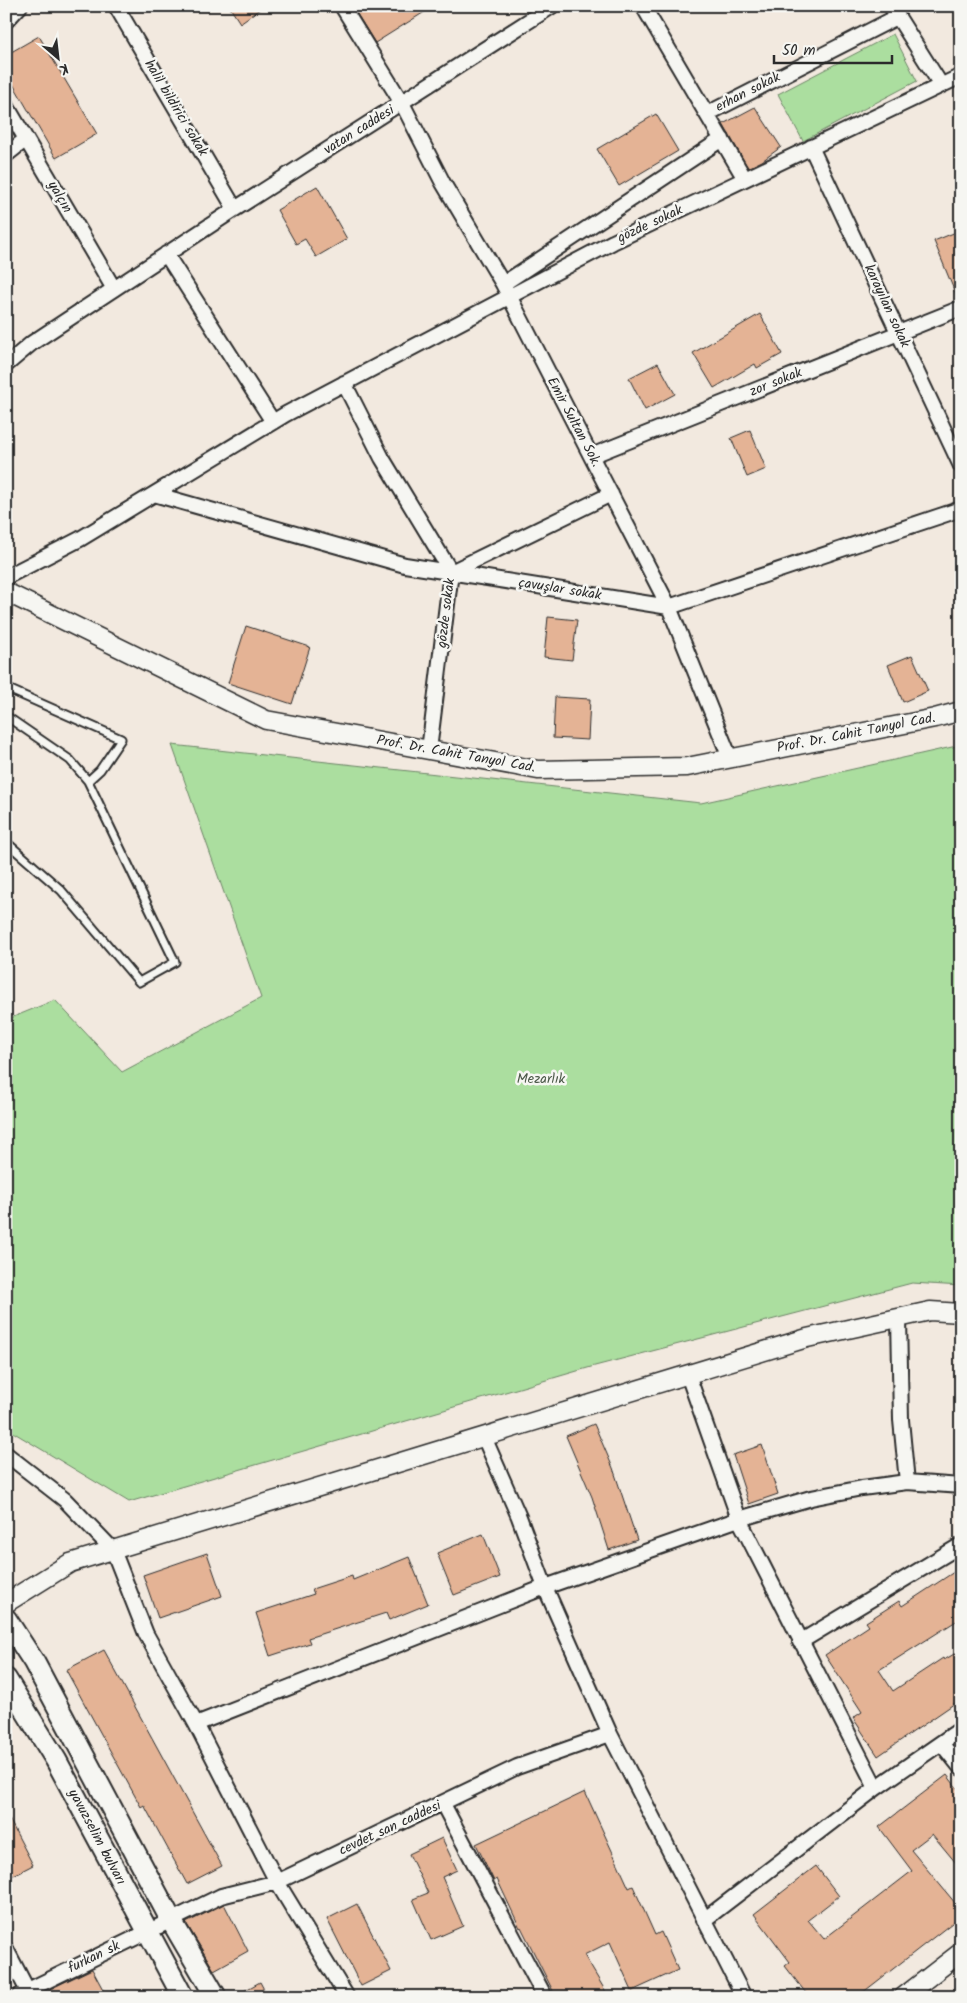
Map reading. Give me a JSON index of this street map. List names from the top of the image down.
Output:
{
  "streets": {
    "main road": ["yavuzselim bulvarı"],
    "street": [
      "erhan sokak",
      "halil bildirici sokak",
      "vatan caddesi",
      "yalçın",
      "gözde sokak",
      "karayılan sokak",
      "zor sokak",
      "Emir Sultan Sok.",
      "çavuşlar sokak",
      "Prof. Dr. Cahit Tanyol Cad.",
      "cevdet san caddesi",
      "furkan sk"
    ]
  },
  "crossings": [
    ["halil bildirici sokak", "vatan caddesi"],
    ["vatan caddesi", "yalçın"],
    ["vatan caddesi", "Emir Sultan Sok."],
    ["gözde sokak", "karayılan sokak"],
    ["gözde sokak", "Emir Sultan Sok."],
    ["gözde sokak", "çavuşlar sokak"],
    ["gözde sokak", "Prof. Dr. Cahit Tanyol Cad."],
    ["karayılan sokak", "zor sokak"],
    ["zor sokak", "Emir Sultan Sok."],
    ["Emir Sultan Sok.", "çavuşlar sokak"],
    ["Emir Sultan Sok.", "Prof. Dr. Cahit Tanyol Cad."],
    ["cevdet san caddesi", "furkan sk"],
    ["yavuzselim bulvarı", "furkan sk"]
  ],
  "parks": ["Mezarlık"],
  "scale_bar": "50 m",
  "north": "bottom right"
}
